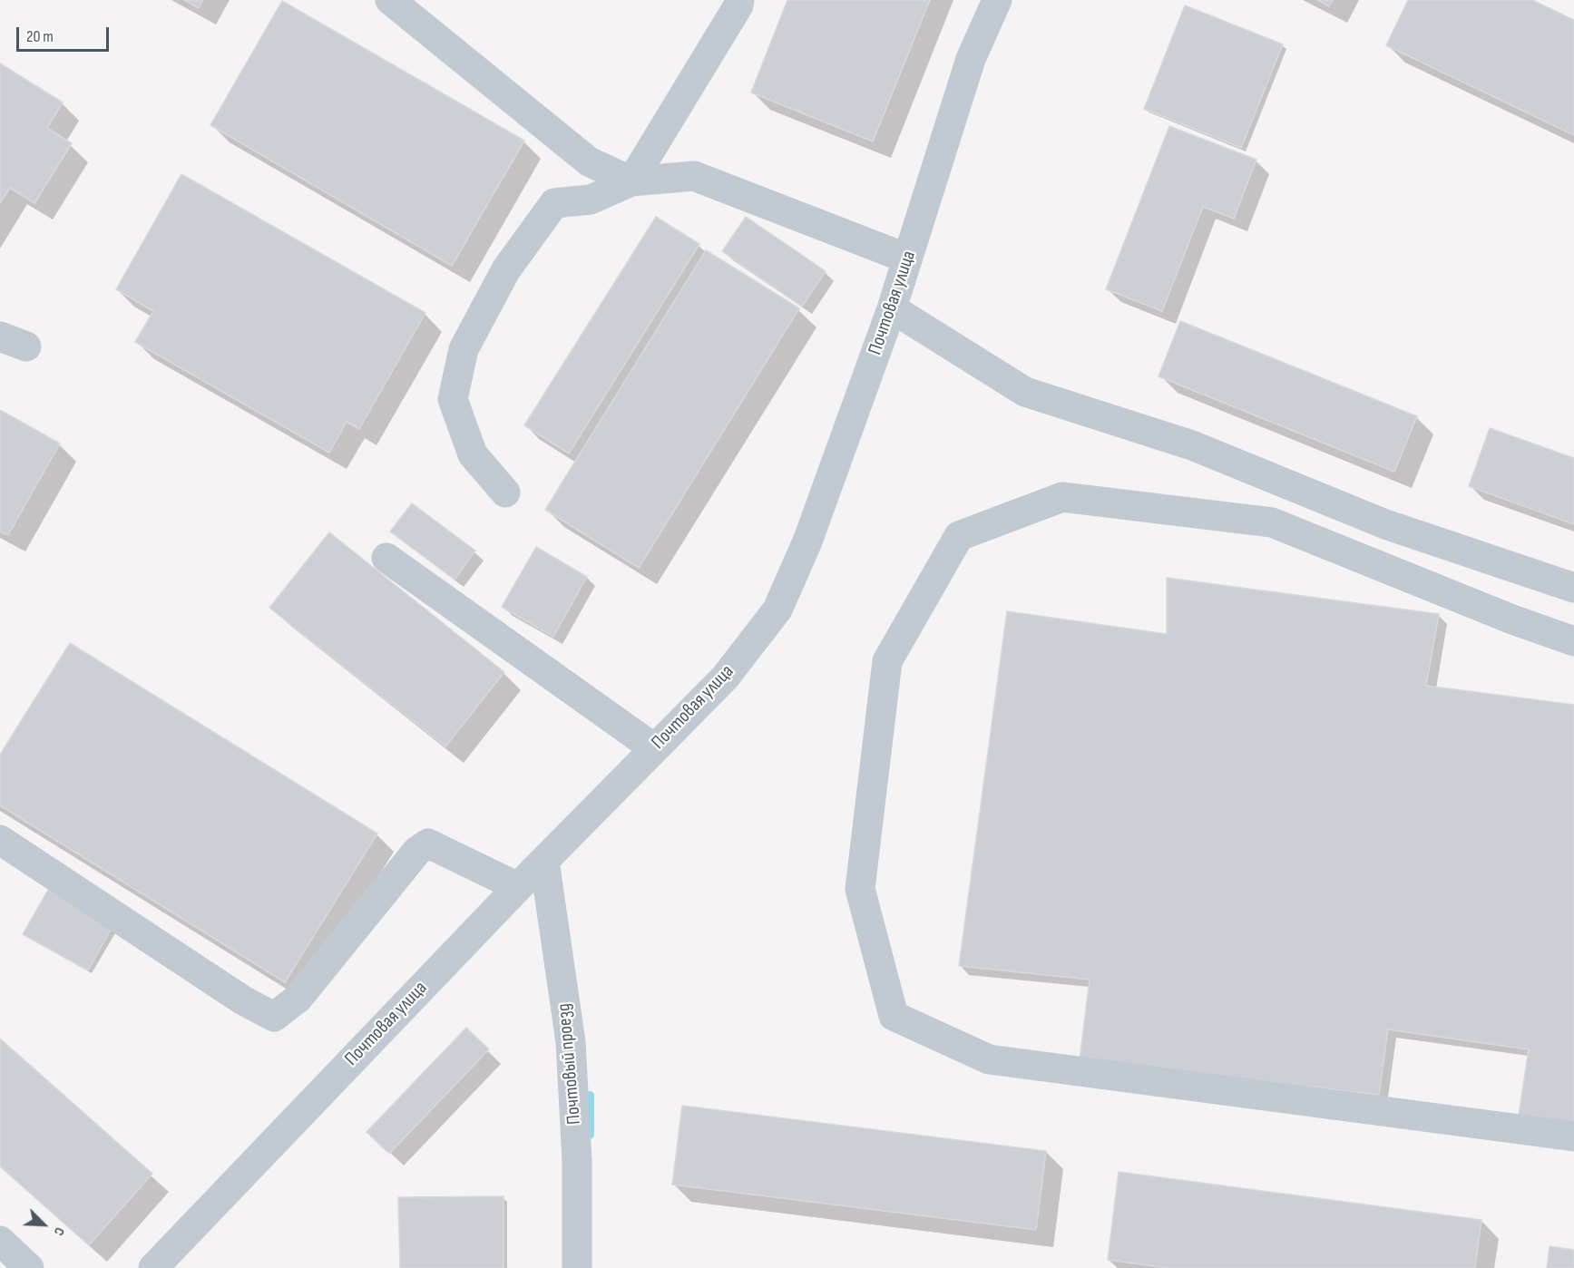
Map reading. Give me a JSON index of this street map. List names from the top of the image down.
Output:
{
  "streets": {
    "street": ["Почтовая улица", "Почтовый проезд"]
  },
  "crossings": [
    ["Почтовая улица", "Почтовый проезд"]
  ],
  "scale_bar": "20 m",
  "north": "bottom right"
}
